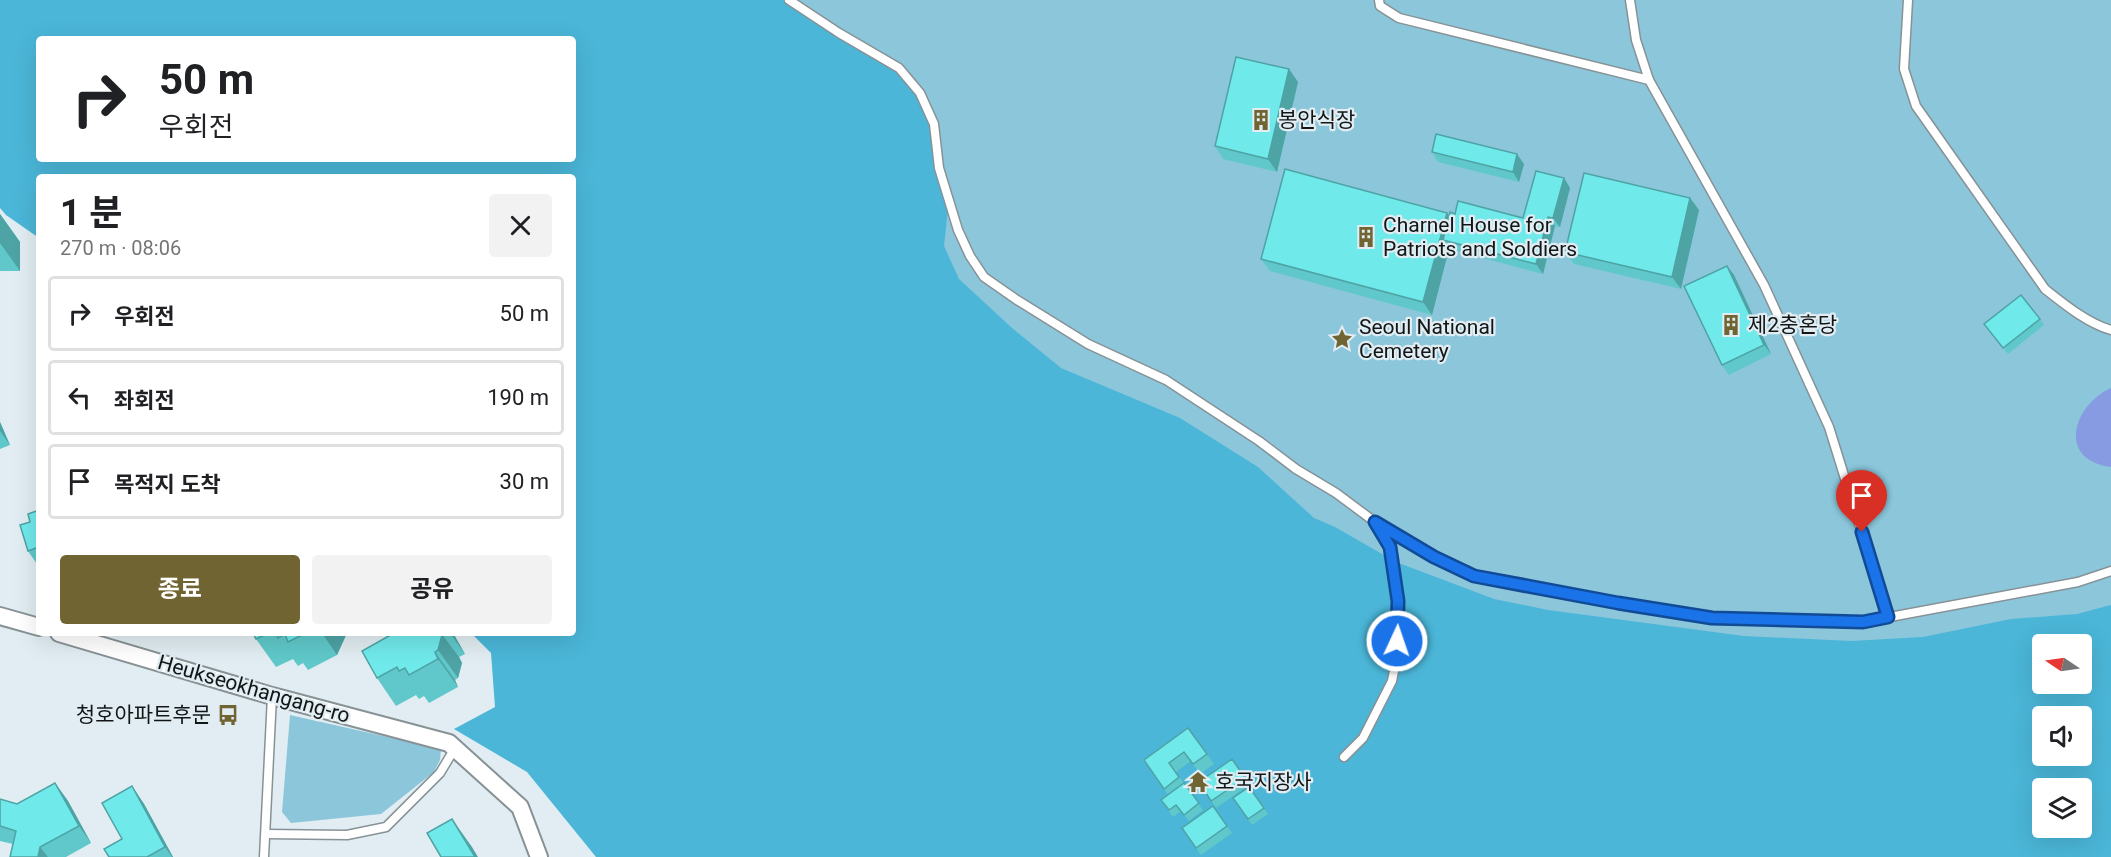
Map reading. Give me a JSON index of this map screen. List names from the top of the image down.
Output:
{
  "streets": {
    "street": ["Heukseokhangang-ro"]
  },
  "places": {
    "building": ["봉안식장", "Charnel House for Patriots and Soldiers", "제2충혼당"],
    "place": ["Seoul National Cemetery"],
    "bus stop": ["청호아파트후문"],
    "temple": ["호국지장사"]
  },
  "north": "left",
  "page": {
    "turn": ["50 m", "우회전"],
    "heading": ["1 분", "270 m · 08:06"],
    "list": [
      {
        "name": "우회전",
        "value": "50 m"
      },
      {
        "name": "좌회전",
        "value": "190 m"
      },
      {
        "name": "목적지 도착",
        "value": "30 m"
      }
    ],
    "buttons": ["종료", "공유"]
  }
}
